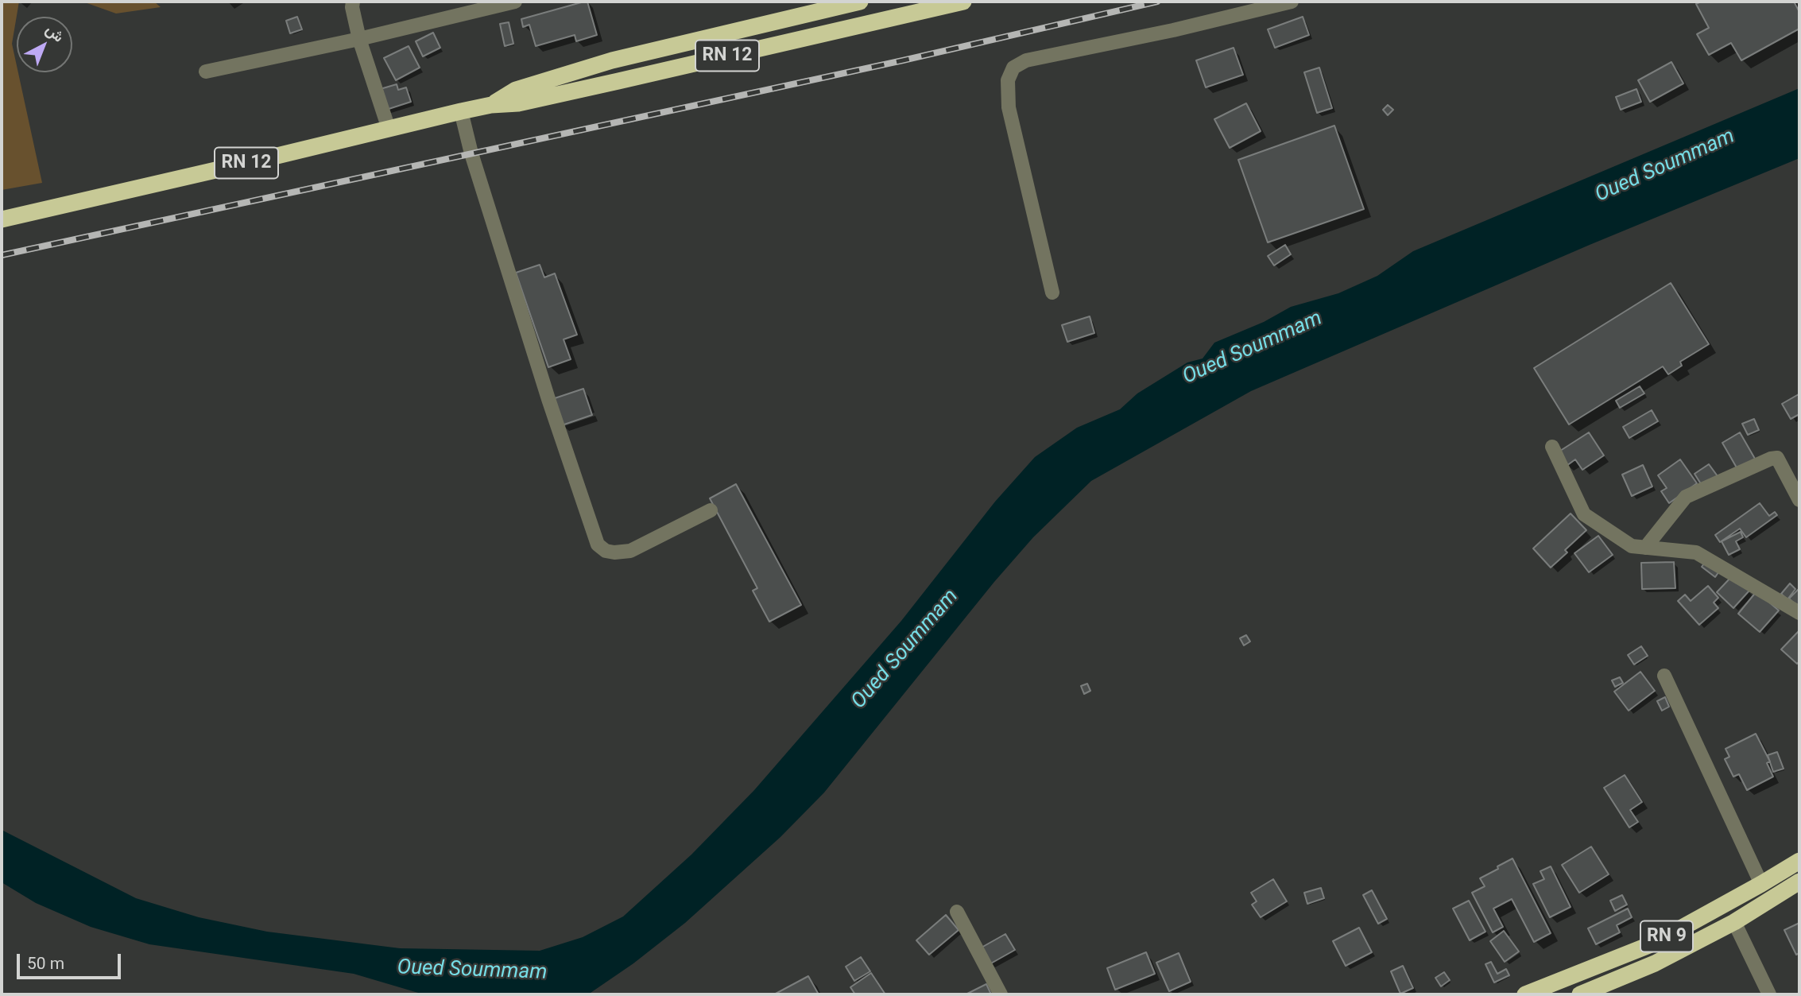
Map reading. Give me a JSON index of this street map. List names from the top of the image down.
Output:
{
  "streets": {
    "highway": ["RN 12", "RN 9"]
  },
  "water": ["Oued Soummam"],
  "scale_bar": "50 m",
  "north": "top right"
}
